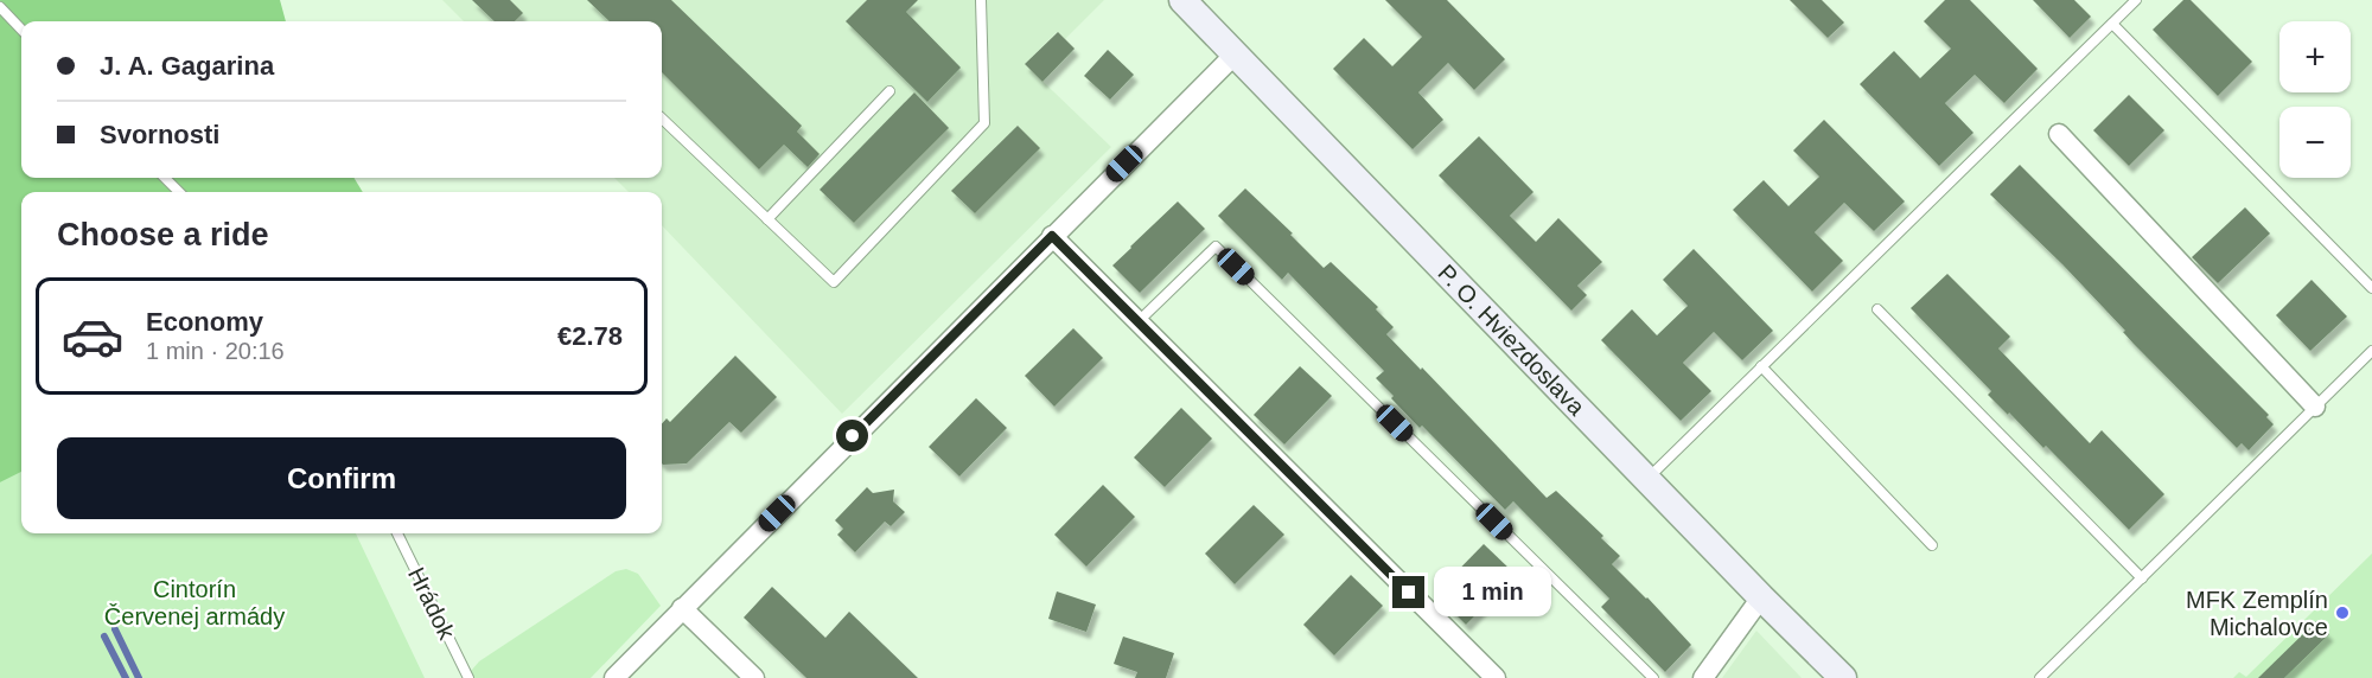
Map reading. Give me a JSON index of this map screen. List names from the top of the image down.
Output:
{
  "streets": {
    "street": ["P. O. Hviezdoslava"],
    "lane": ["Hrádok"]
  },
  "parks": ["Cintorín Červenej armády"],
  "places": ["MFK Zemplín Michalovce"],
  "page": {
    "map_buttons": ["+", "−"],
    "banner": ["J. A. Gagarina", "Svornosti"],
    "heading": "Choose a ride",
    "list": [
      {
        "name": "Economy",
        "note": "1 min · 20:16",
        "value": "€2.78"
      }
    ],
    "buttons": "Confirm",
    "bubble": "1 min"
  }
}
